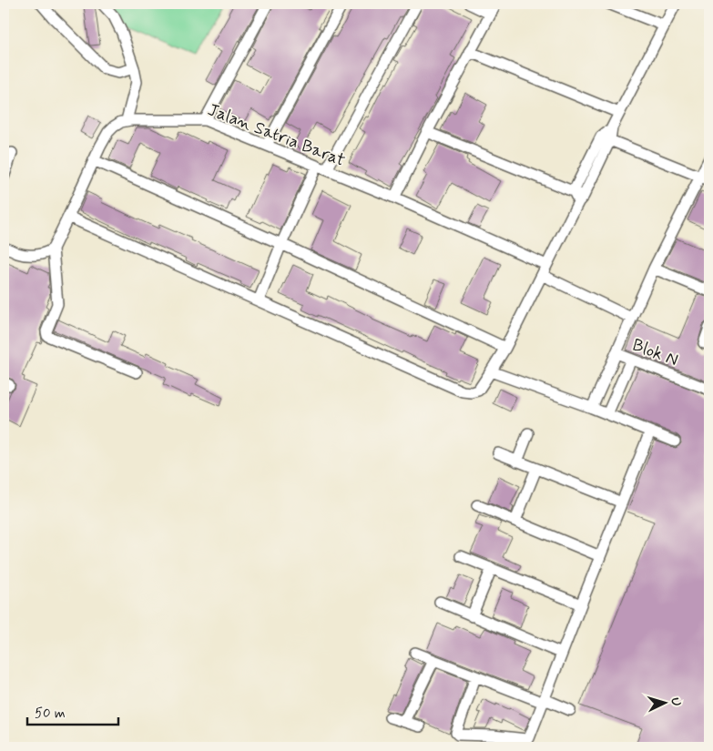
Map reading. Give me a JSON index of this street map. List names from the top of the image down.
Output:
{
  "streets": {
    "street": ["Jalan Satria Barat", "Blok N"]
  },
  "scale_bar": "50 m",
  "north": "right"
}
